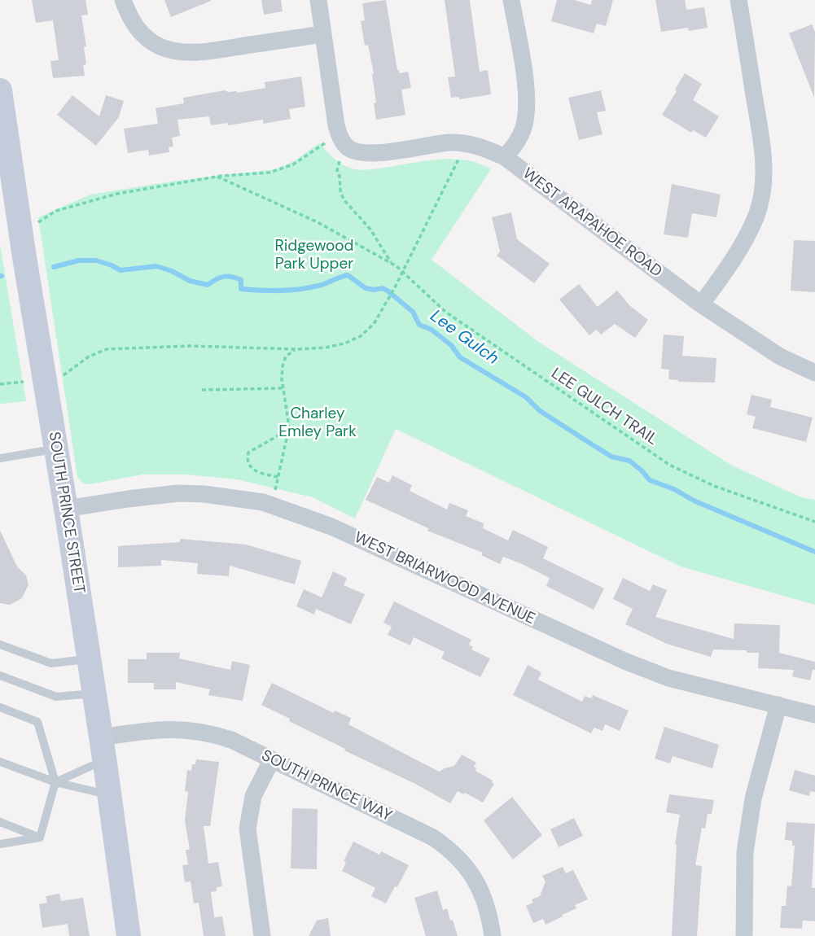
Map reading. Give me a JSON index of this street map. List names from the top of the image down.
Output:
{
  "streets": {
    "street": [
      "WEST ARAPAHOE ROAD",
      "SOUTH PRINCE STREET",
      "WEST BRIARWOOD AVENUE",
      "SOUTH PRINCE WAY"
    ],
    "path": ["LEE GULCH TRAIL"]
  },
  "crossings": [
    ["SOUTH PRINCE STREET", "WEST BRIARWOOD AVENUE"],
    ["SOUTH PRINCE STREET", "SOUTH PRINCE WAY"]
  ],
  "water": ["Lee Gulch"],
  "parks": ["Ridgewood Park Upper", "Charley Emley Park"]
}
